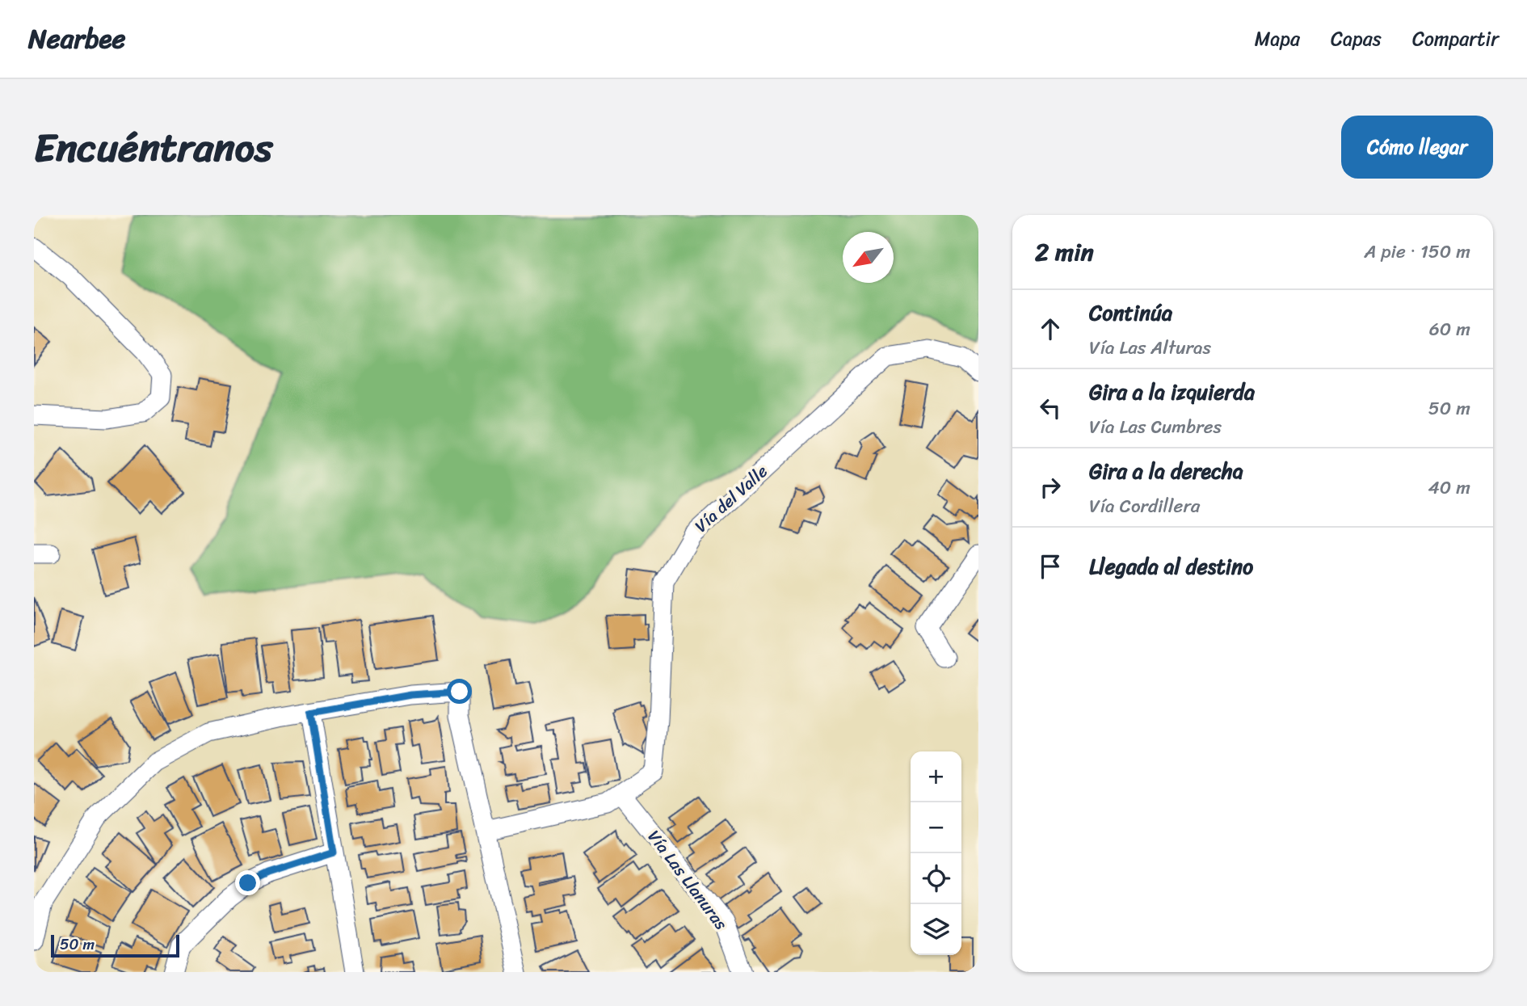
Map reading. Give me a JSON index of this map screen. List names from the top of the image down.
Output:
{
  "streets": {
    "street": ["Vía del Valle", "Vía Las Llanuras"]
  },
  "crossings": [
    ["Vía del Valle", "Vía Las Llanuras"]
  ],
  "scale_bar": "50 m",
  "north": "bottom left",
  "page": {
    "header": "Nearbee",
    "nav": ["Mapa", "Capas", "Compartir"],
    "title": "Encuéntranos",
    "buttons": "Cómo llegar",
    "heading": ["2 min", "A pie · 150 m"],
    "list": [
      ["Continúa", "Vía Las Alturas", "60 m"],
      ["Gira a la izquierda", "Vía Las Cumbres", "50 m"],
      ["Gira a la derecha", "Vía Cordillera", "40 m"],
      "Llegada al destino"
    ],
    "map_buttons": ["+", "−"],
    "scale": "50 m"
  }
}
